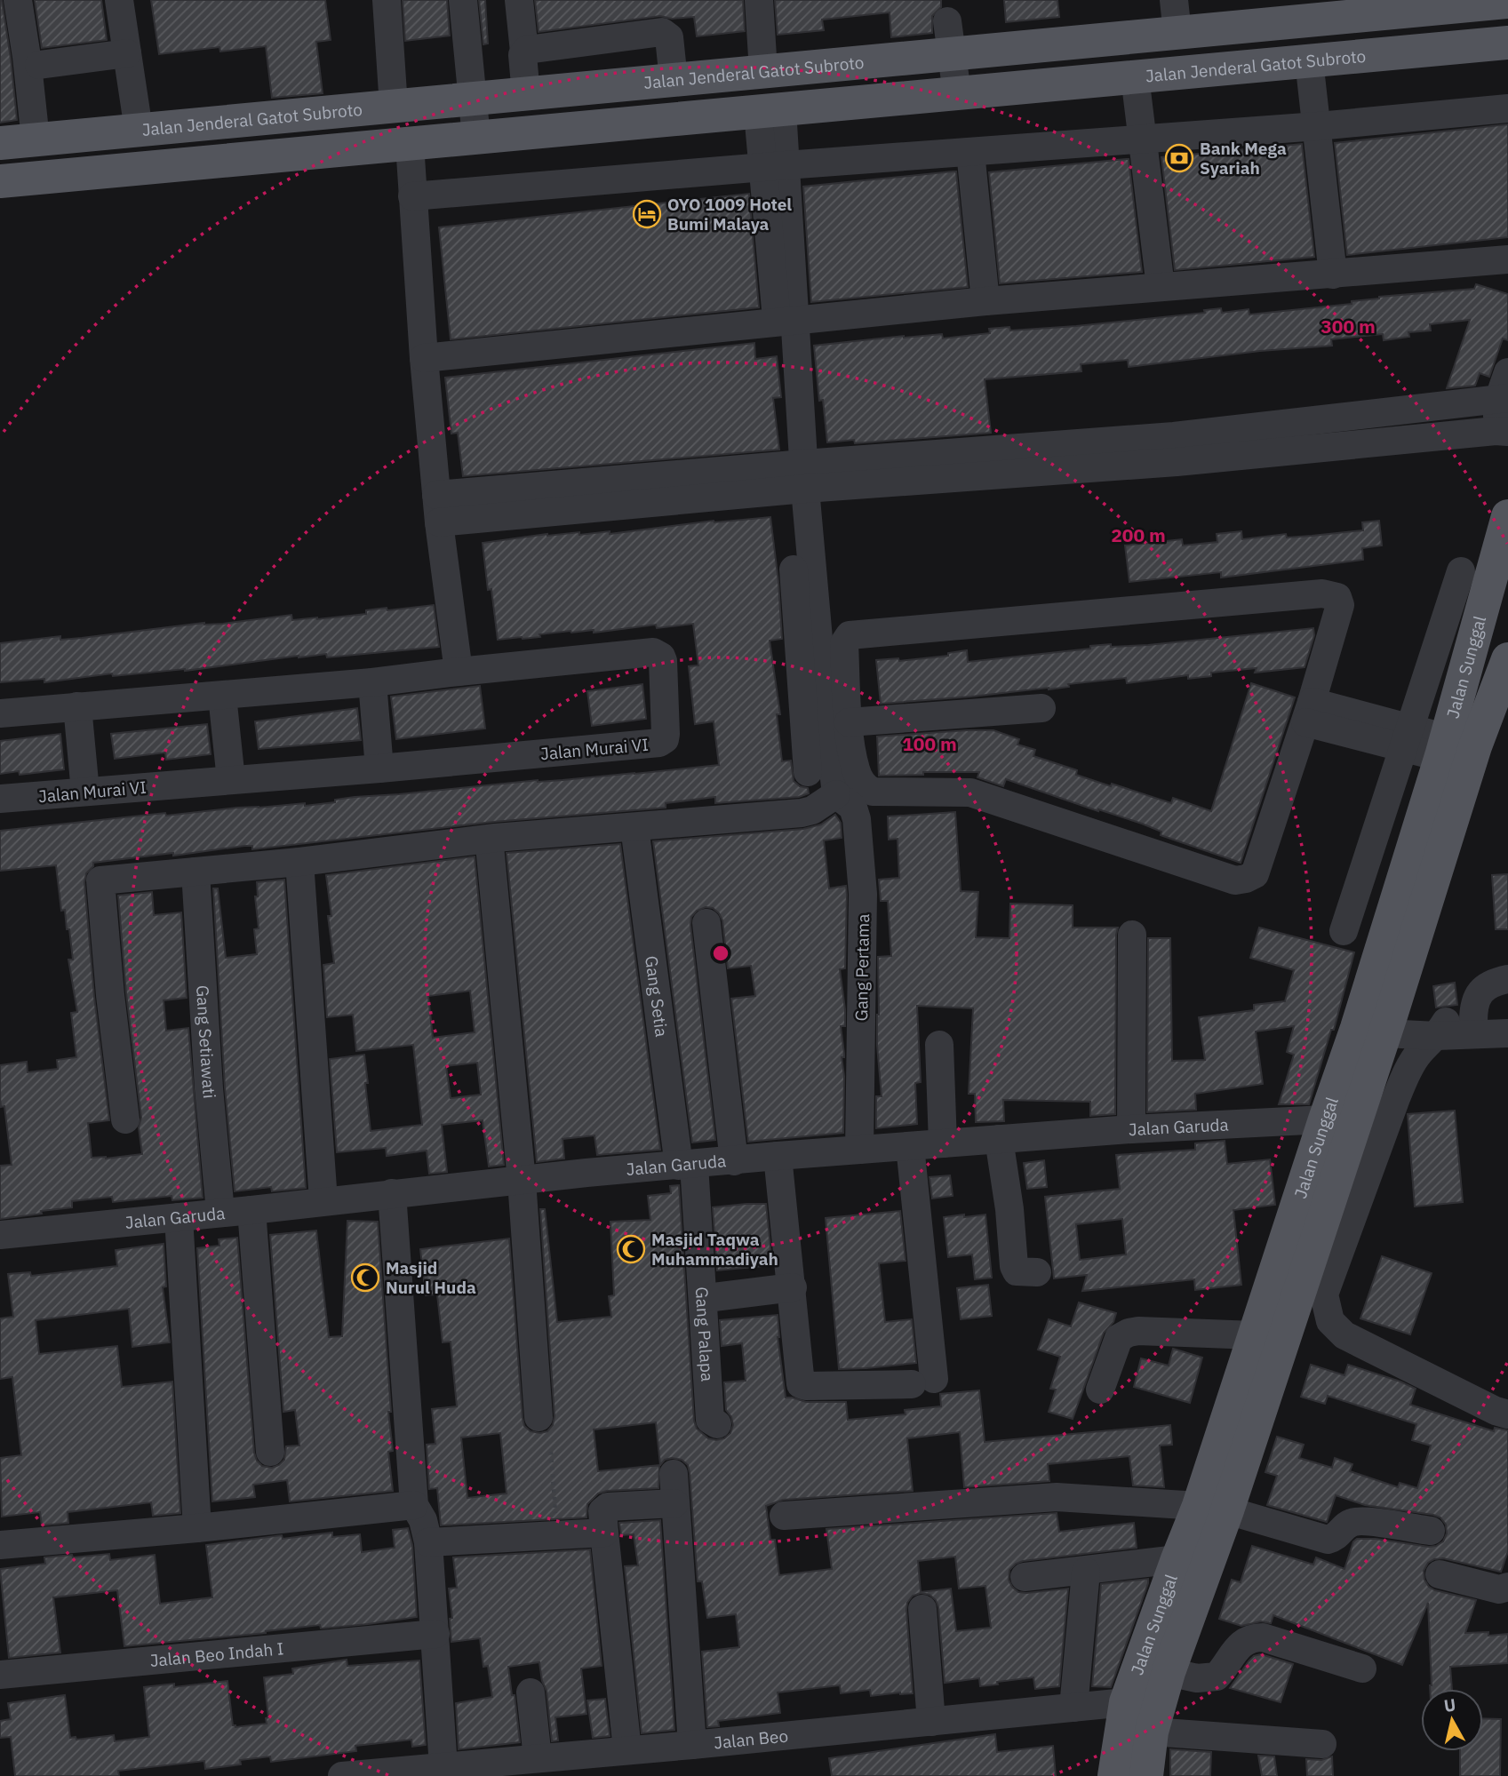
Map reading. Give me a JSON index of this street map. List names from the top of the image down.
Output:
{
  "streets": {
    "main road": ["Jalan Jenderal Gatot Subroto", "Jalan Sunggal"],
    "street": [
      "Jalan Murai VI",
      "Gang Pertama",
      "Gang Setia",
      "Gang Setiawati",
      "Jalan Garuda",
      "Gang Palapa",
      "Jalan Beo Indah I",
      "Jalan Beo"
    ]
  },
  "crossings": [
    ["Jalan Sunggal", "Jalan Garuda"],
    ["Jalan Sunggal", "Jalan Beo"],
    ["Gang Pertama", "Jalan Garuda"],
    ["Gang Setia", "Jalan Garuda"],
    ["Gang Setia", "Gang Palapa"],
    ["Gang Setiawati", "Jalan Garuda"],
    ["Jalan Garuda", "Gang Palapa"]
  ],
  "places": {
    "bank": ["Bank Mega Syariah"],
    "hotel": ["OYO 1009 Hotel Bumi Malaya"],
    "mosque": ["Masjid Taqwa Muhammadiyah", "Masjid Nurul Huda"]
  },
  "north": "top",
  "rings": ["300 m", "200 m", "100 m"]
}
